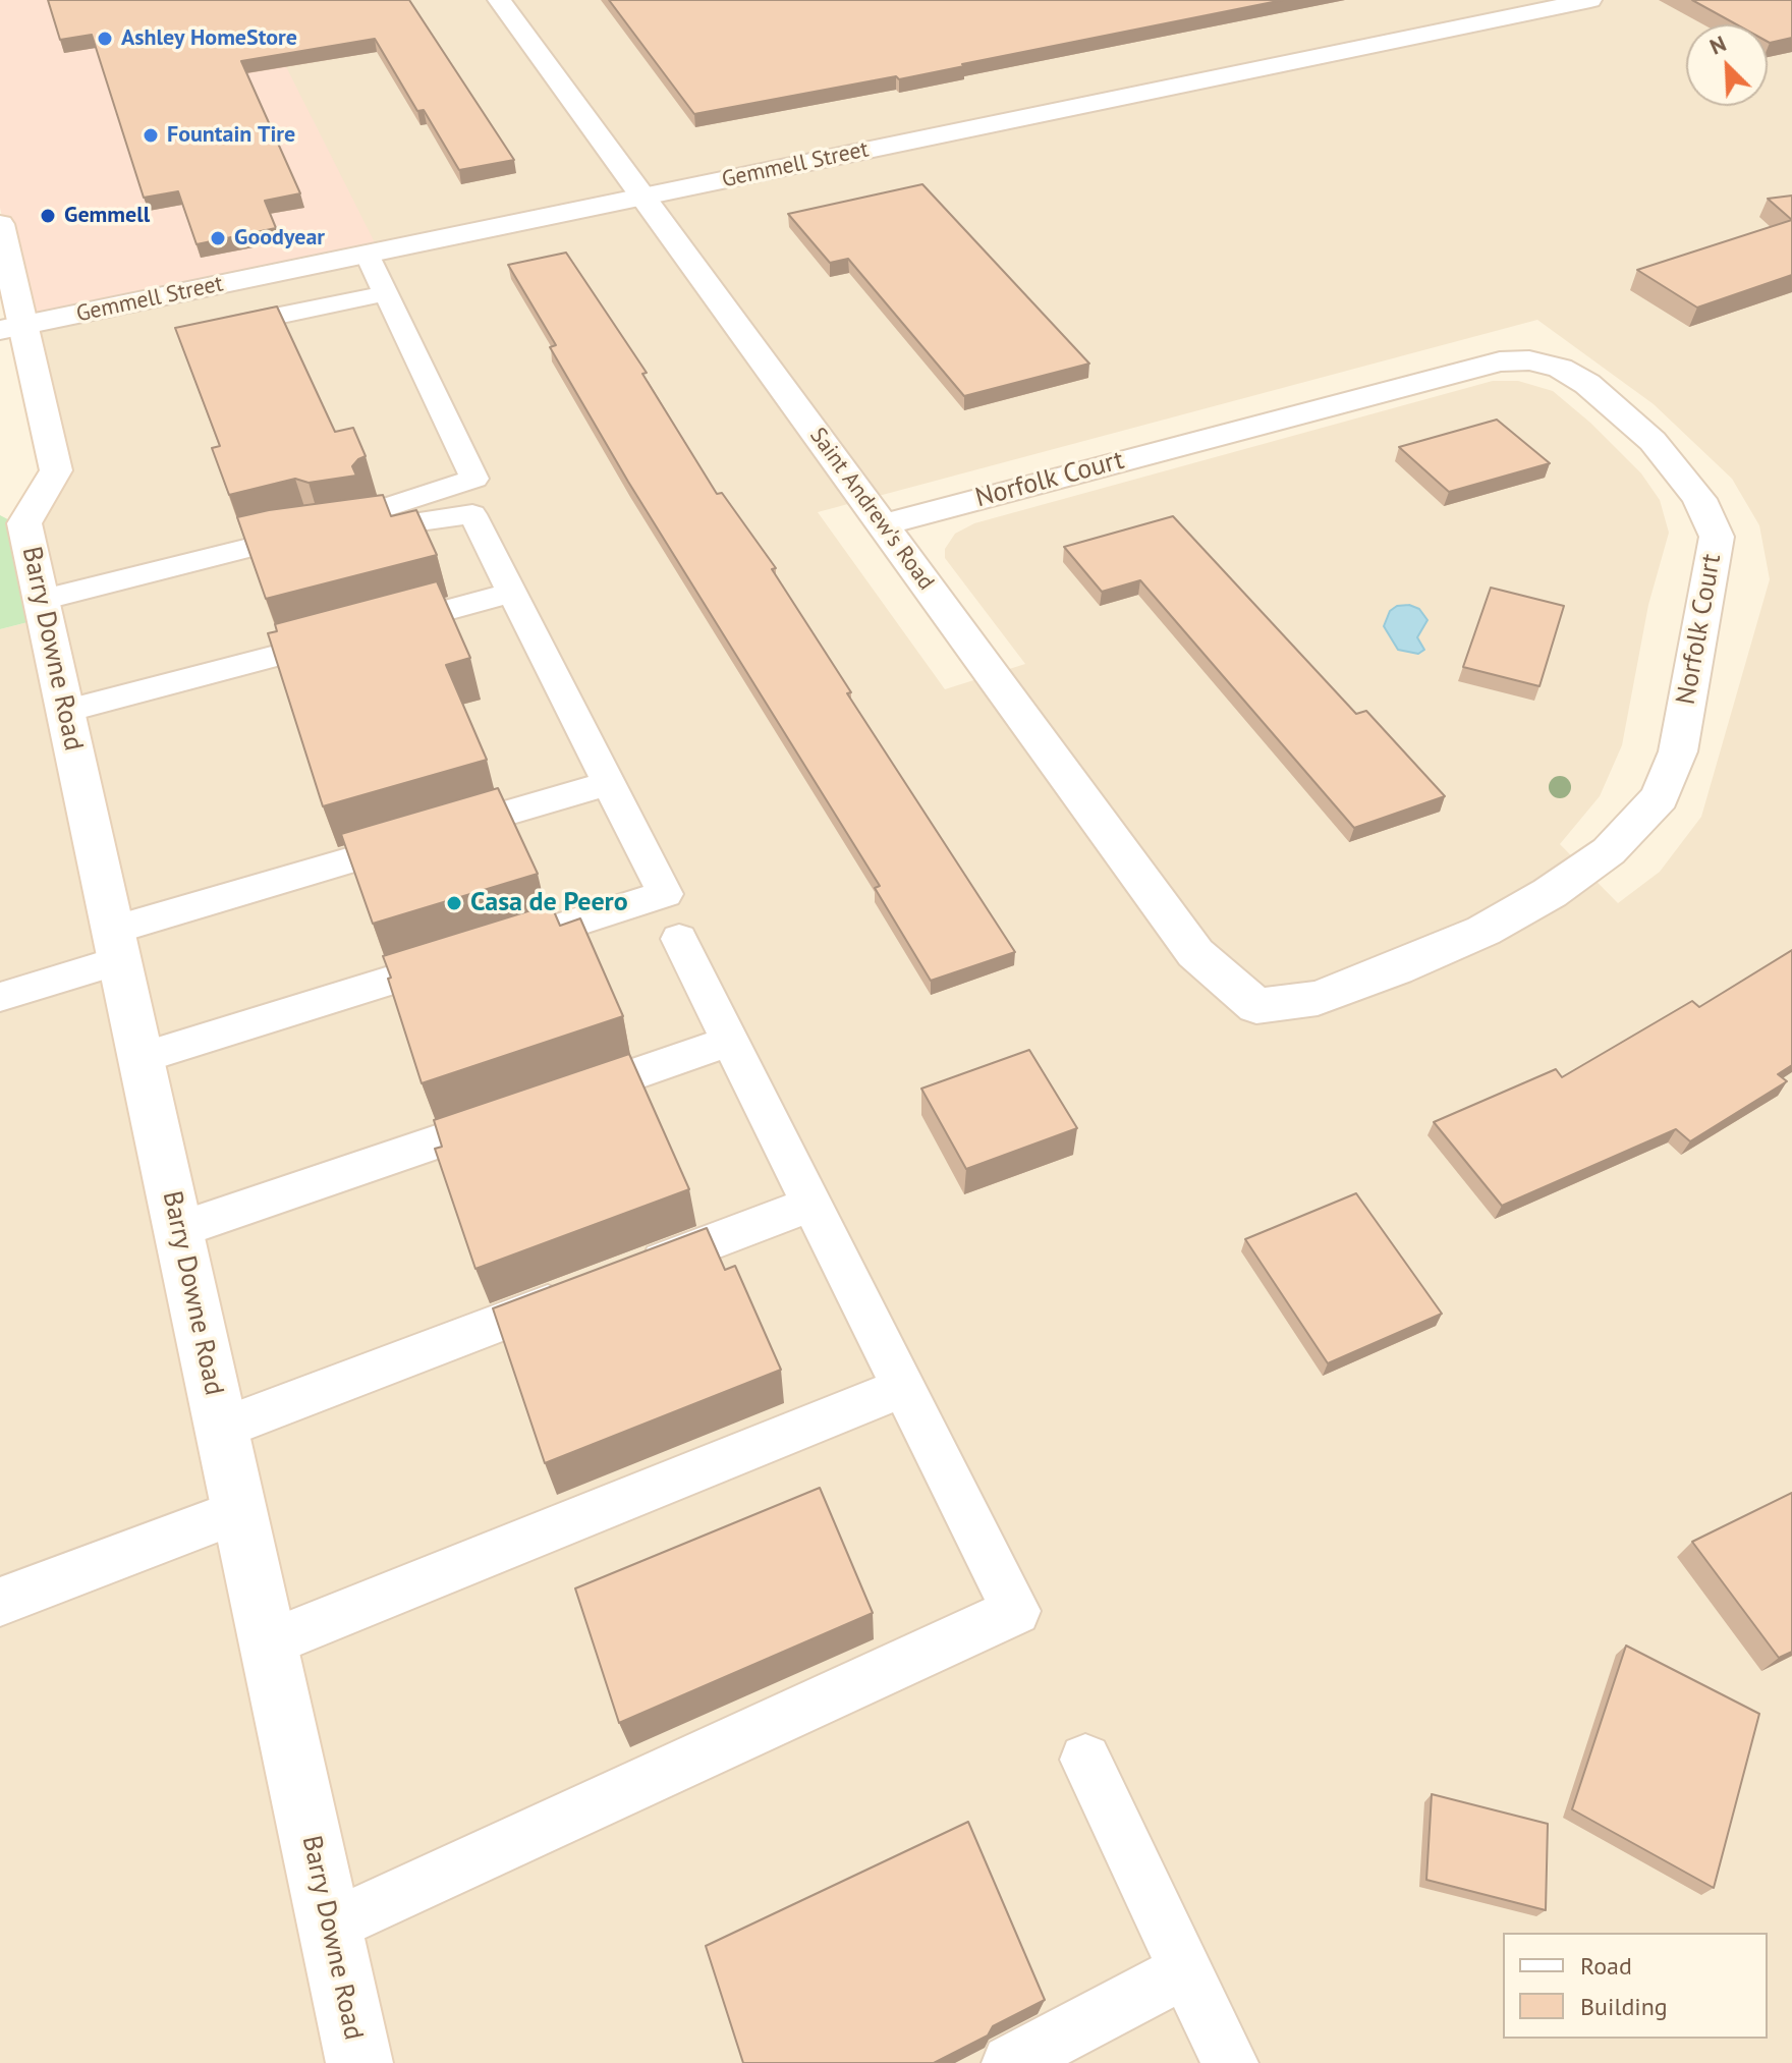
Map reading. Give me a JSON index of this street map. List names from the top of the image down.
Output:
{
  "streets": {
    "street": [
      "Gemmell Street",
      "Norfolk Court",
      "Saint Andrew's Road",
      "Barry Downe Road"
    ]
  },
  "crossings": [
    ["Gemmell Street", "Saint Andrew's Road"],
    ["Gemmell Street", "Barry Downe Road"],
    ["Norfolk Court", "Saint Andrew's Road"]
  ],
  "places": [
    "Ashley HomeStore",
    "Fountain Tire",
    "Gemmell",
    "Goodyear",
    "Casa de Peero"
  ],
  "legend": ["Road", "Building"],
  "north": "top left"
}
